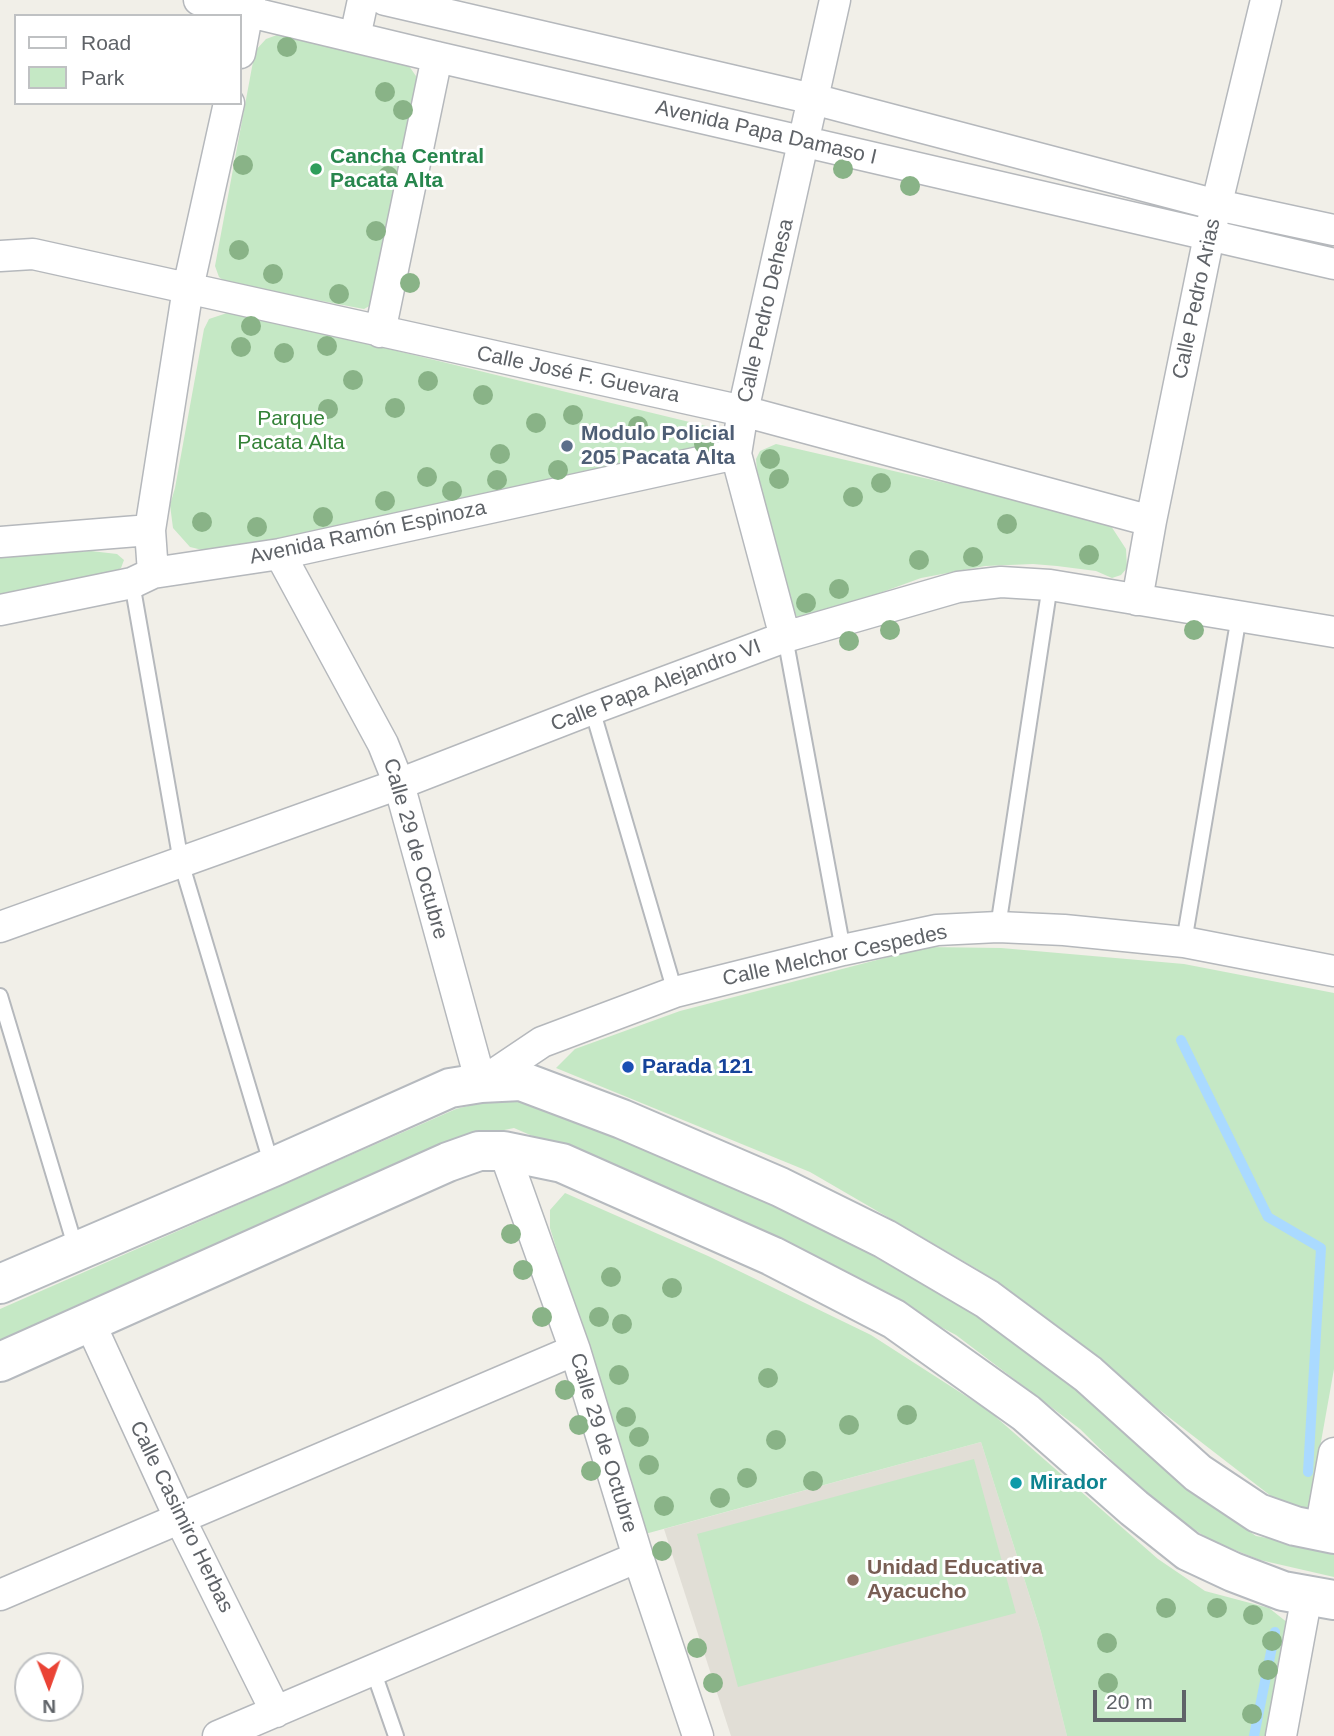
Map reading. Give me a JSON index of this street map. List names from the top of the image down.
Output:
{
  "streets": {
    "street": [
      "Avenida Papa Damaso I",
      "Calle Pedro Arias",
      "Calle Pedro Dehesa",
      "Calle José F. Guevara",
      "Avenida Ramón Espinoza",
      "Calle Papa Alejandro VI",
      "Calle 29 de Octubre",
      "Calle Melchor Cespedes",
      "Calle Casimiro Herbas"
    ]
  },
  "crossings": [
    ["Avenida Papa Damaso I", "Calle Pedro Arias"],
    ["Avenida Papa Damaso I", "Calle Pedro Dehesa"],
    ["Calle Pedro Arias", "Calle José F. Guevara"],
    ["Calle Pedro Arias", "Calle Papa Alejandro VI"],
    ["Calle Pedro Dehesa", "Calle José F. Guevara"],
    ["Calle Pedro Dehesa", "Avenida Ramón Espinoza"],
    ["Calle Pedro Dehesa", "Calle Papa Alejandro VI"],
    ["Calle Pedro Dehesa", "Calle Melchor Cespedes"],
    ["Avenida Ramón Espinoza", "Calle 29 de Octubre"],
    ["Calle Papa Alejandro VI", "Calle 29 de Octubre"],
    ["Calle 29 de Octubre", "Calle Melchor Cespedes"]
  ],
  "parks": ["Parque Pacata Alta"],
  "places": [
    "Cancha Central Pacata Alta",
    "Modulo Policial 205 Pacata Alta",
    "Parada 121",
    "Mirador",
    "Unidad Educativa Ayacucho"
  ],
  "legend": ["Road", "Park"],
  "scale_bar": "20 m",
  "north": "bottom"
}
